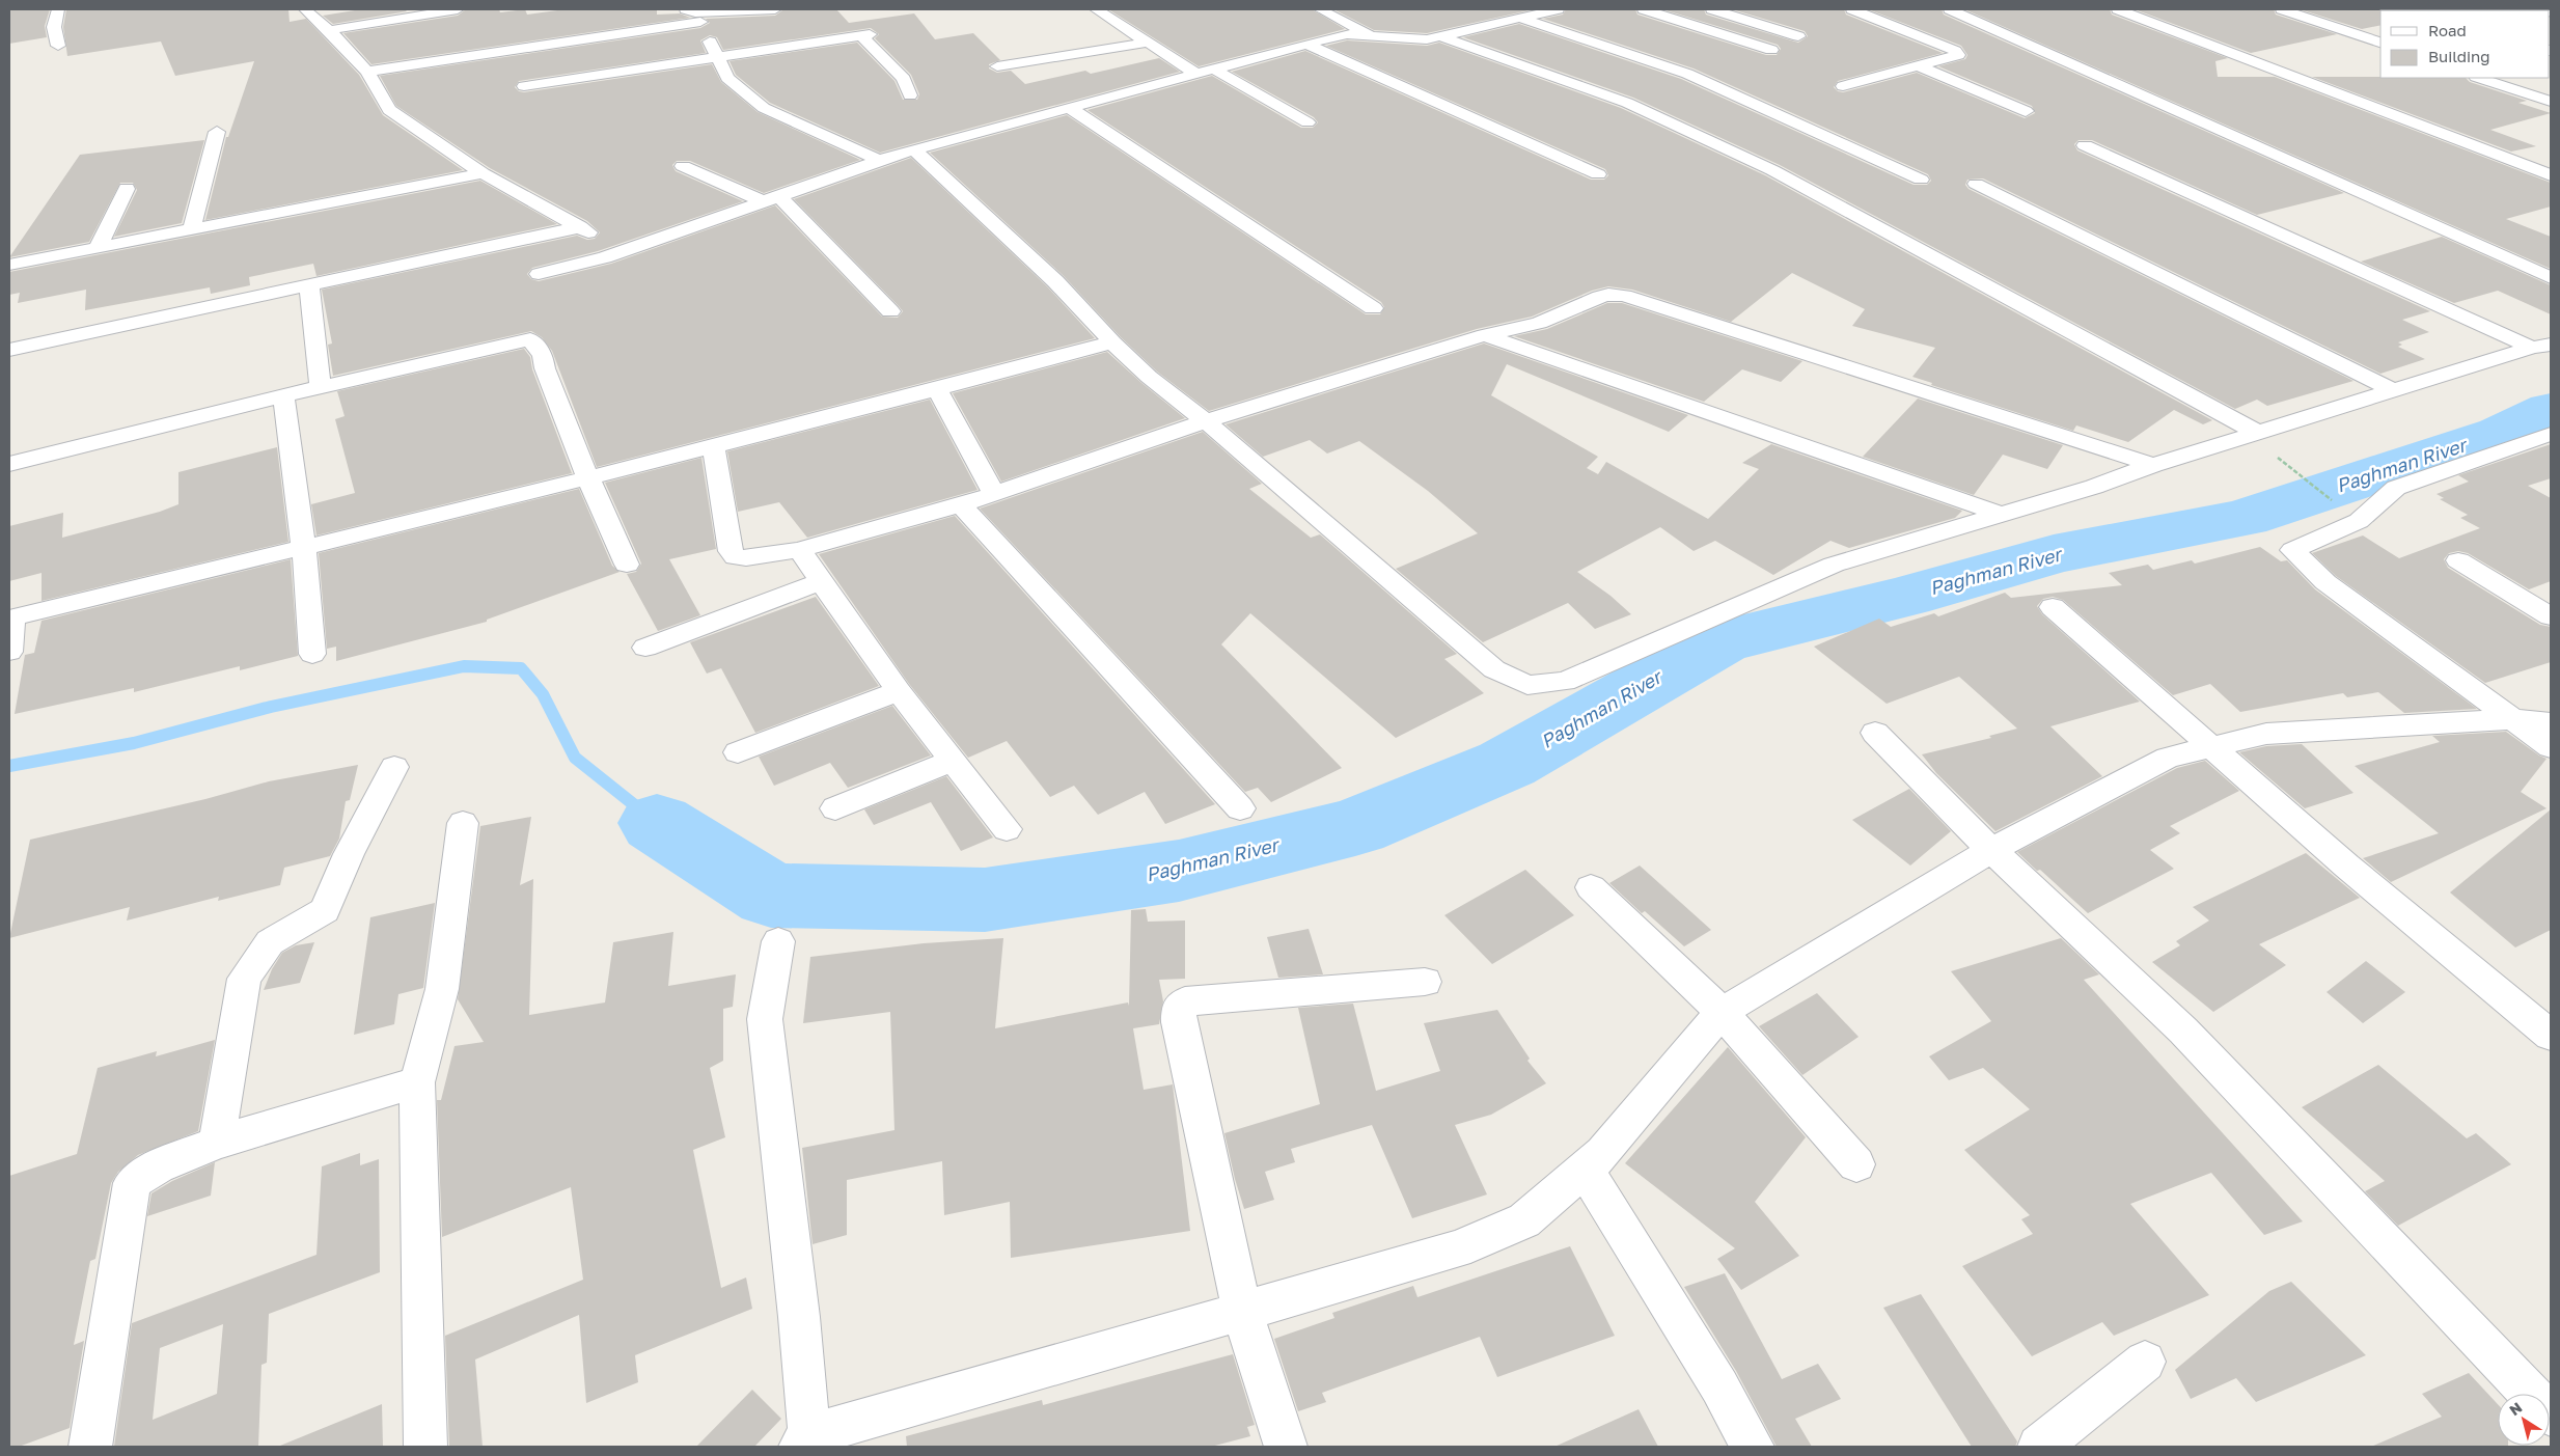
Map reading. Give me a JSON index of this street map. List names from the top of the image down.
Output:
{
  "water": ["Paghman River"],
  "legend": ["Road", "Building"],
  "north": "top left"
}
